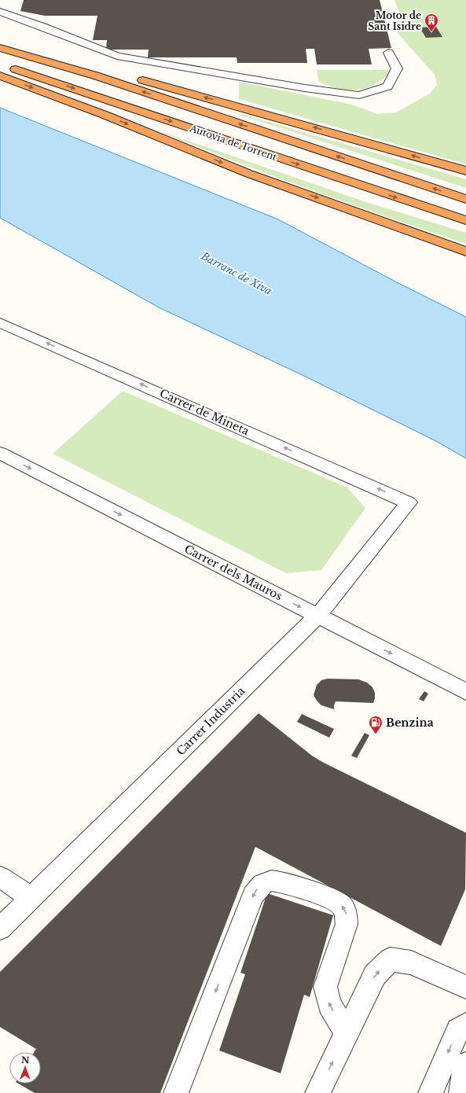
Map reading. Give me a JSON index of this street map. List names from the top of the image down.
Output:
{
  "streets": {
    "highway": ["Autovia de Torrent"],
    "street": ["Carrer de Mineta", "Carrer dels Mauros", "Carrer Industria"]
  },
  "crossings": [
    ["Carrer de Mineta", "Carrer Industria"],
    ["Carrer dels Mauros", "Carrer Industria"]
  ],
  "one_way": ["Carrer de Mineta", "Carrer dels Mauros"],
  "water": ["Barranc de Xiva"],
  "places": {
    "building": ["Motor de Sant Isidre"],
    "fuel station": ["Benzina"]
  },
  "north": "top"
}
